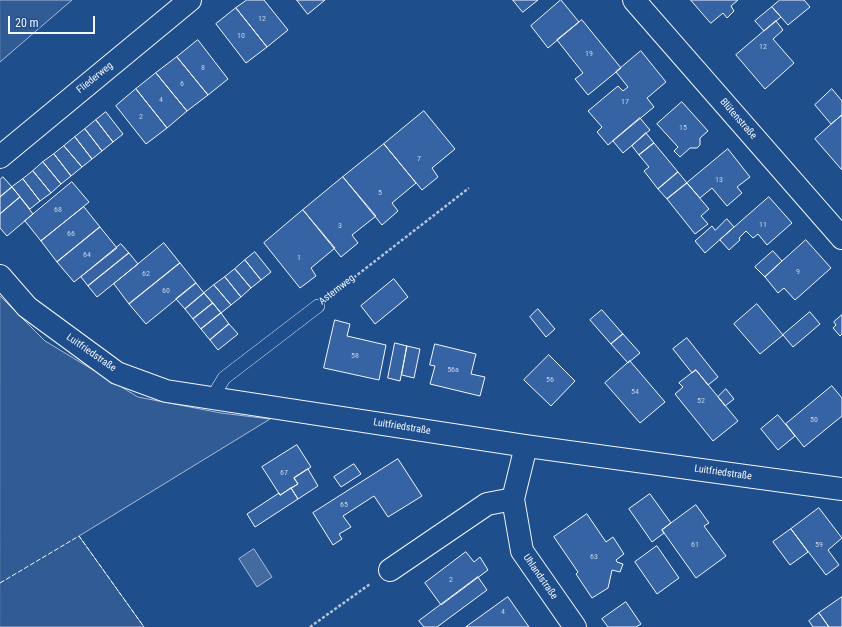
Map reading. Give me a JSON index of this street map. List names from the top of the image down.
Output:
{
  "streets": {
    "street": [
      "Fliederweg",
      "Blütenstraße",
      "Luitfriedstraße",
      "Uhlandstraße"
    ],
    "lane": ["Asternweg"]
  },
  "crossings": [
    ["Asternweg", "Luitfriedstraße"],
    ["Luitfriedstraße", "Uhlandstraße"]
  ],
  "house_numbers": [
    "12",
    "10",
    "12",
    "19",
    "8",
    "6",
    "4",
    "17",
    "2",
    "15",
    "7",
    "13",
    "5",
    "68",
    "11",
    "3",
    "66",
    "64",
    "1",
    "9",
    "62",
    "60",
    "58",
    "56a",
    "56",
    "54",
    "52",
    "50",
    "67",
    "65",
    "61",
    "59",
    "63",
    "2",
    "4"
  ],
  "scale_bar": "20 m"
}
